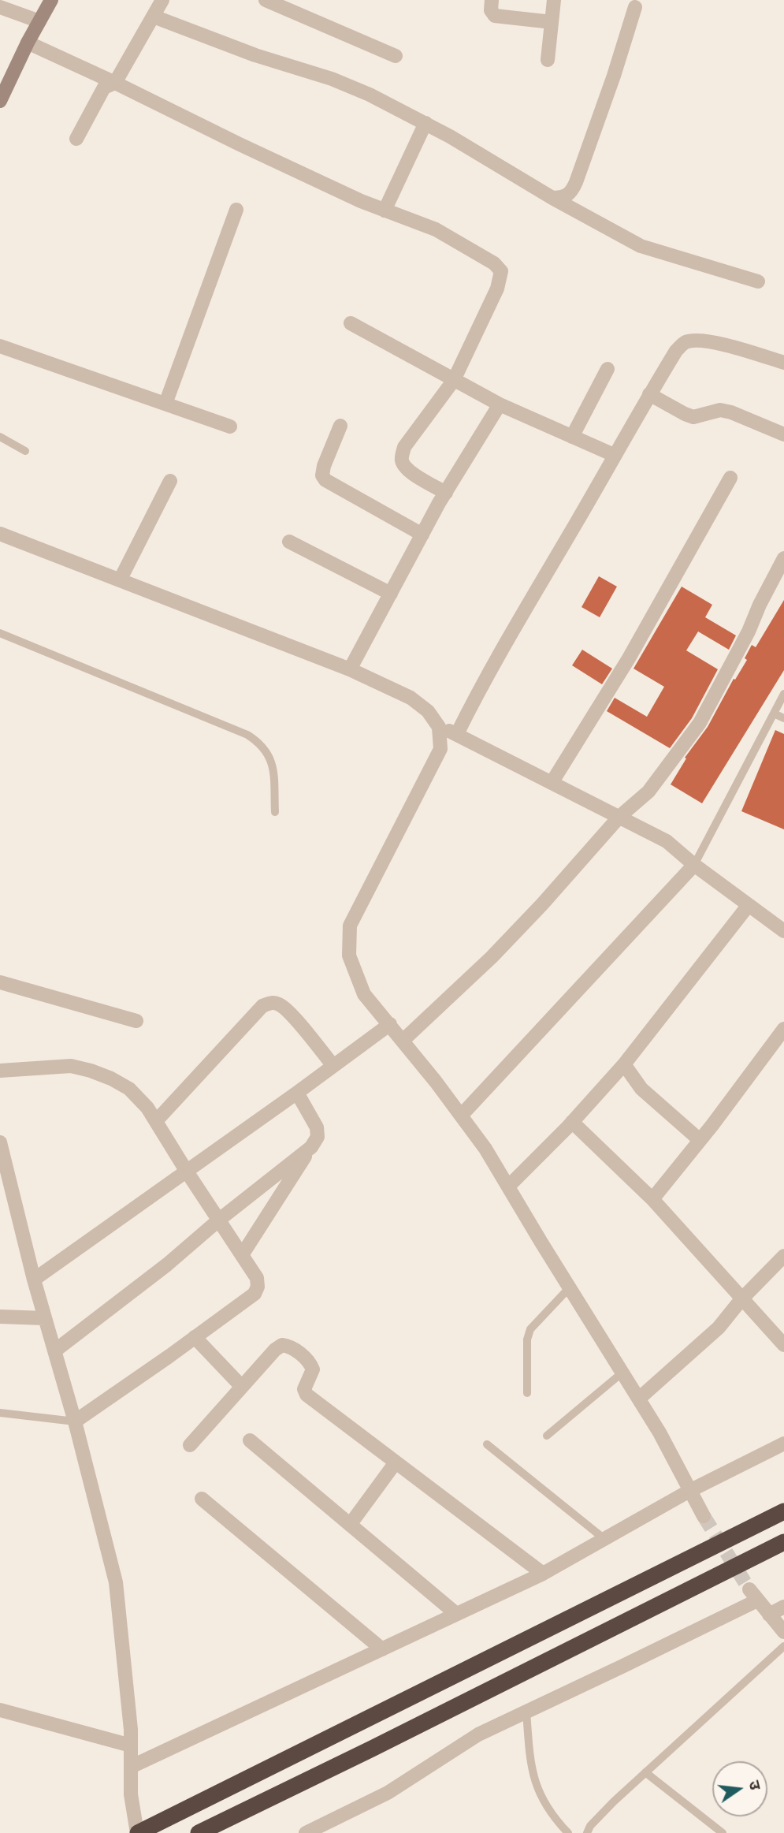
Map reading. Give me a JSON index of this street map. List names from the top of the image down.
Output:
{
  "north": "right"
}
